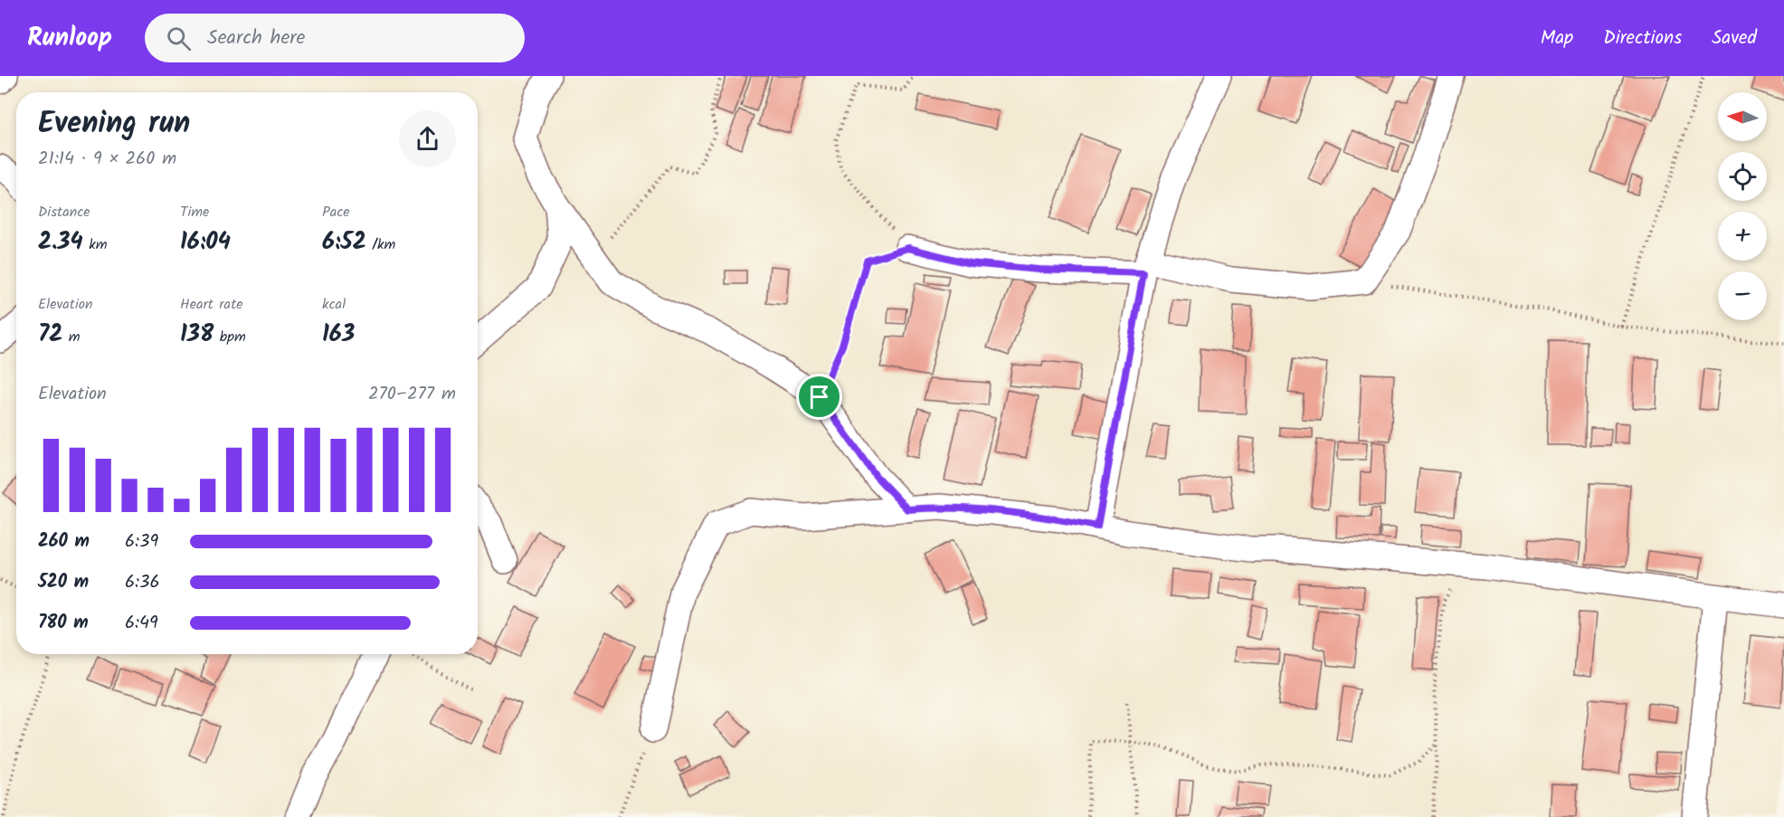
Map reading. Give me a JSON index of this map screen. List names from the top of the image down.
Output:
{
  "north": "left",
  "page": {
    "header": "Runloop",
    "search": "Search here",
    "nav": ["Map", "Directions", "Saved"],
    "map_buttons": ["+", "−"],
    "heading": ["Evening run", "21:14 · 9 × 260 m"],
    "stats": [
      ["Distance", "2.34 km"],
      ["Time", "16:04"],
      ["Pace", "6:52 /km"],
      ["Elevation", "72 m"],
      ["Heart rate", "138 bpm"],
      ["kcal", "163"]
    ],
    "chart": ["Elevation", "270–277 m"],
    "list": [
      {
        "name": "260 m",
        "note": "6:39"
      },
      {
        "name": "520 m",
        "note": "6:36"
      },
      {
        "name": "780 m",
        "note": "6:49"
      }
    ]
  }
}
